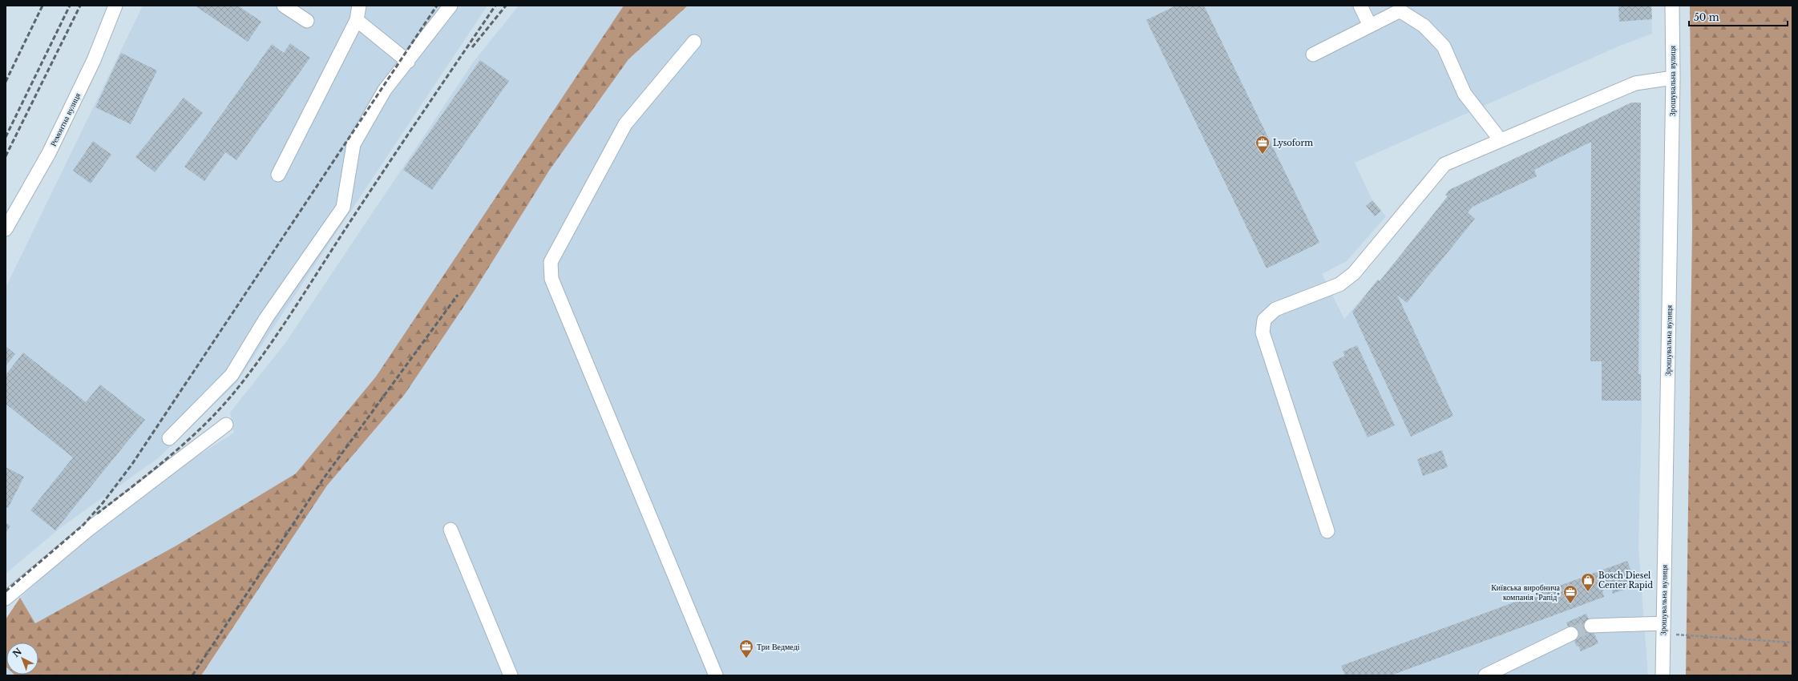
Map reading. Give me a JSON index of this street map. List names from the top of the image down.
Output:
{
  "streets": {
    "street": ["Зрошувальна вулиця", "Ремонтна вулиця"]
  },
  "places": {
    "office": ["Lysoform", "Київська виробнича компанія \"Рапід\"", "Три Ведмеді"],
    "shop": ["Bosch Diesel Center Rapid"]
  },
  "scale_bar": "50 m",
  "north": "top left"
}
